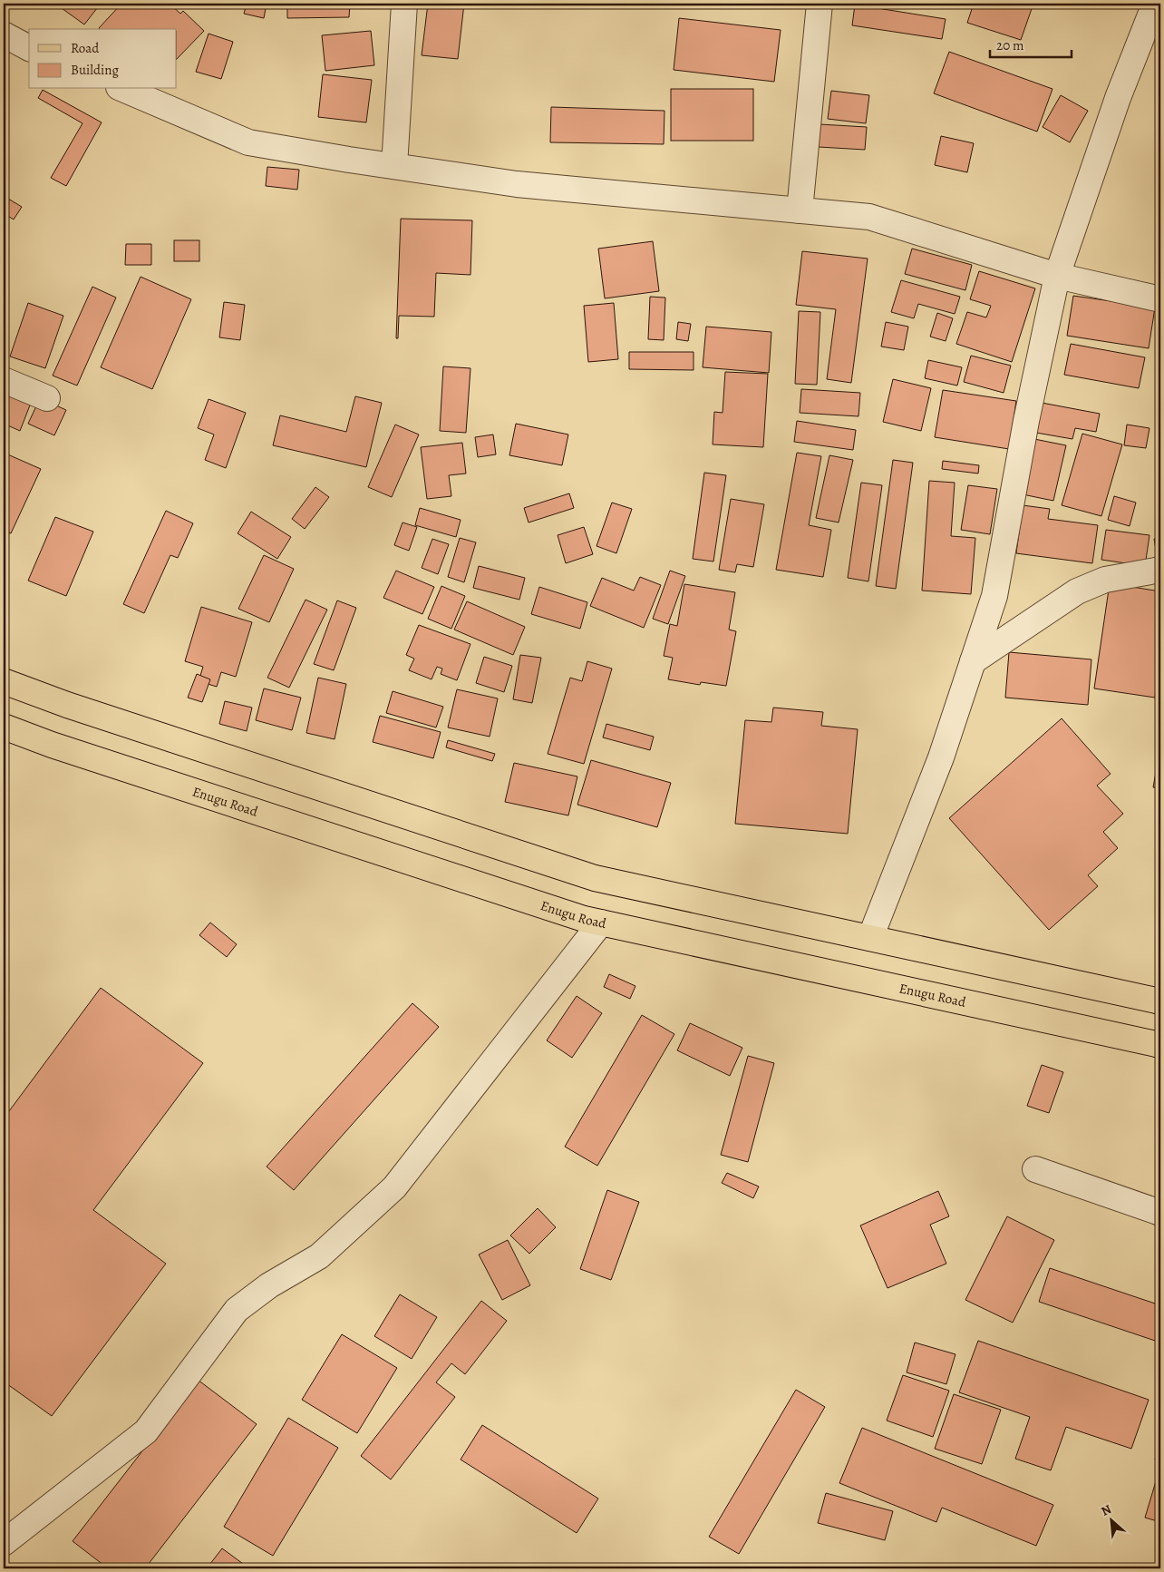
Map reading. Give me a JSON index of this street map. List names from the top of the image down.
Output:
{
  "streets": {
    "main road": ["Enugu Road"]
  },
  "legend": ["Road", "Building"],
  "scale_bar": "20 m",
  "north": "top left"
}
